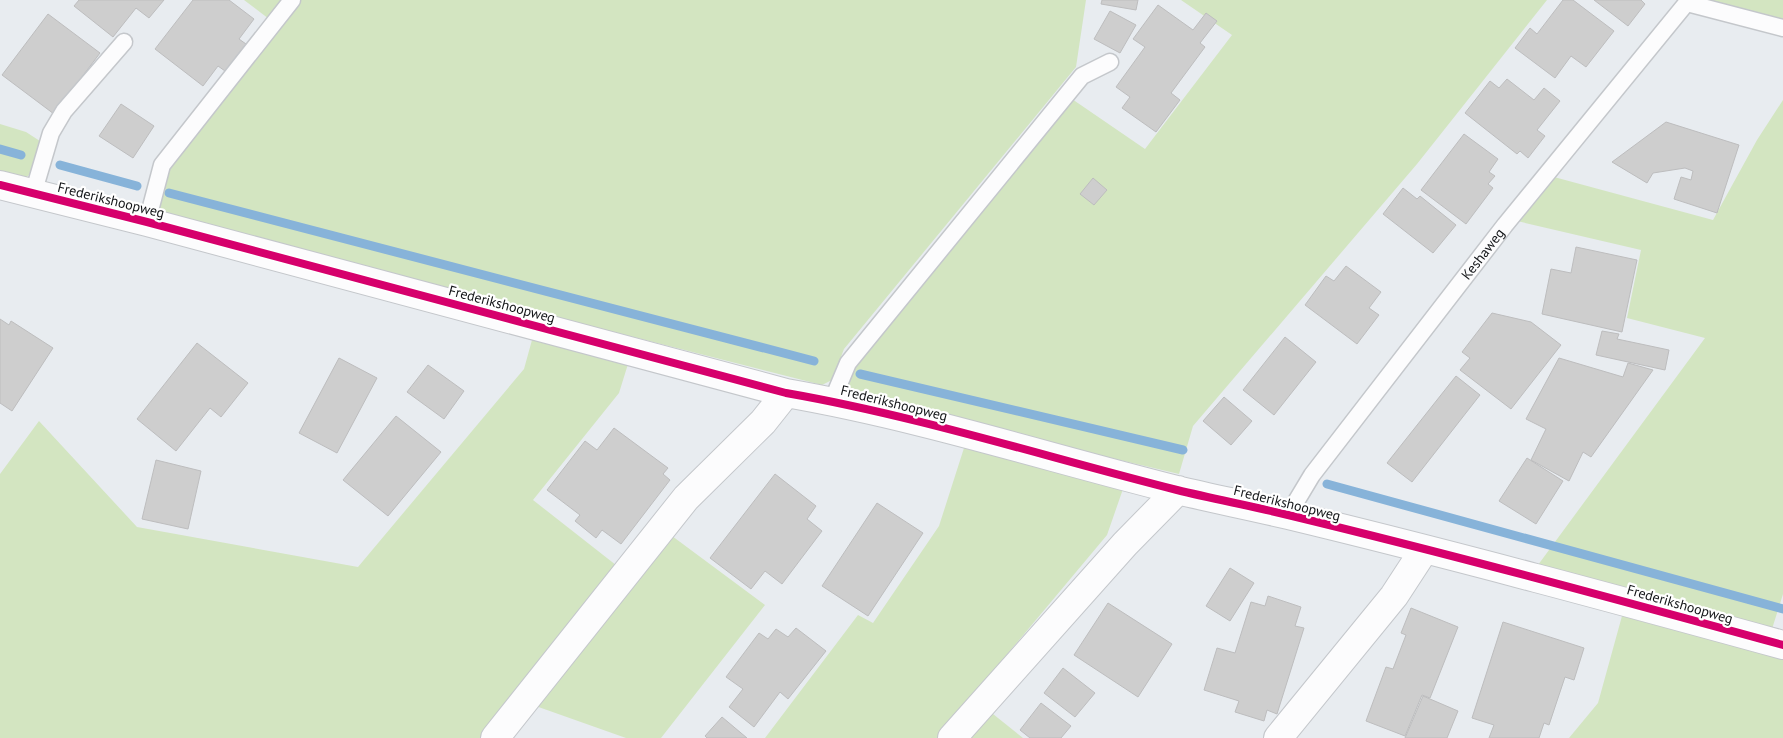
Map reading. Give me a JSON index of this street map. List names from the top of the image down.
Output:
{
  "streets": {
    "street": ["Frederikshoopweg"],
    "lane": ["Keshaweg"]
  },
  "crossings": [
    ["Frederikshoopweg", "Keshaweg"]
  ]
}
